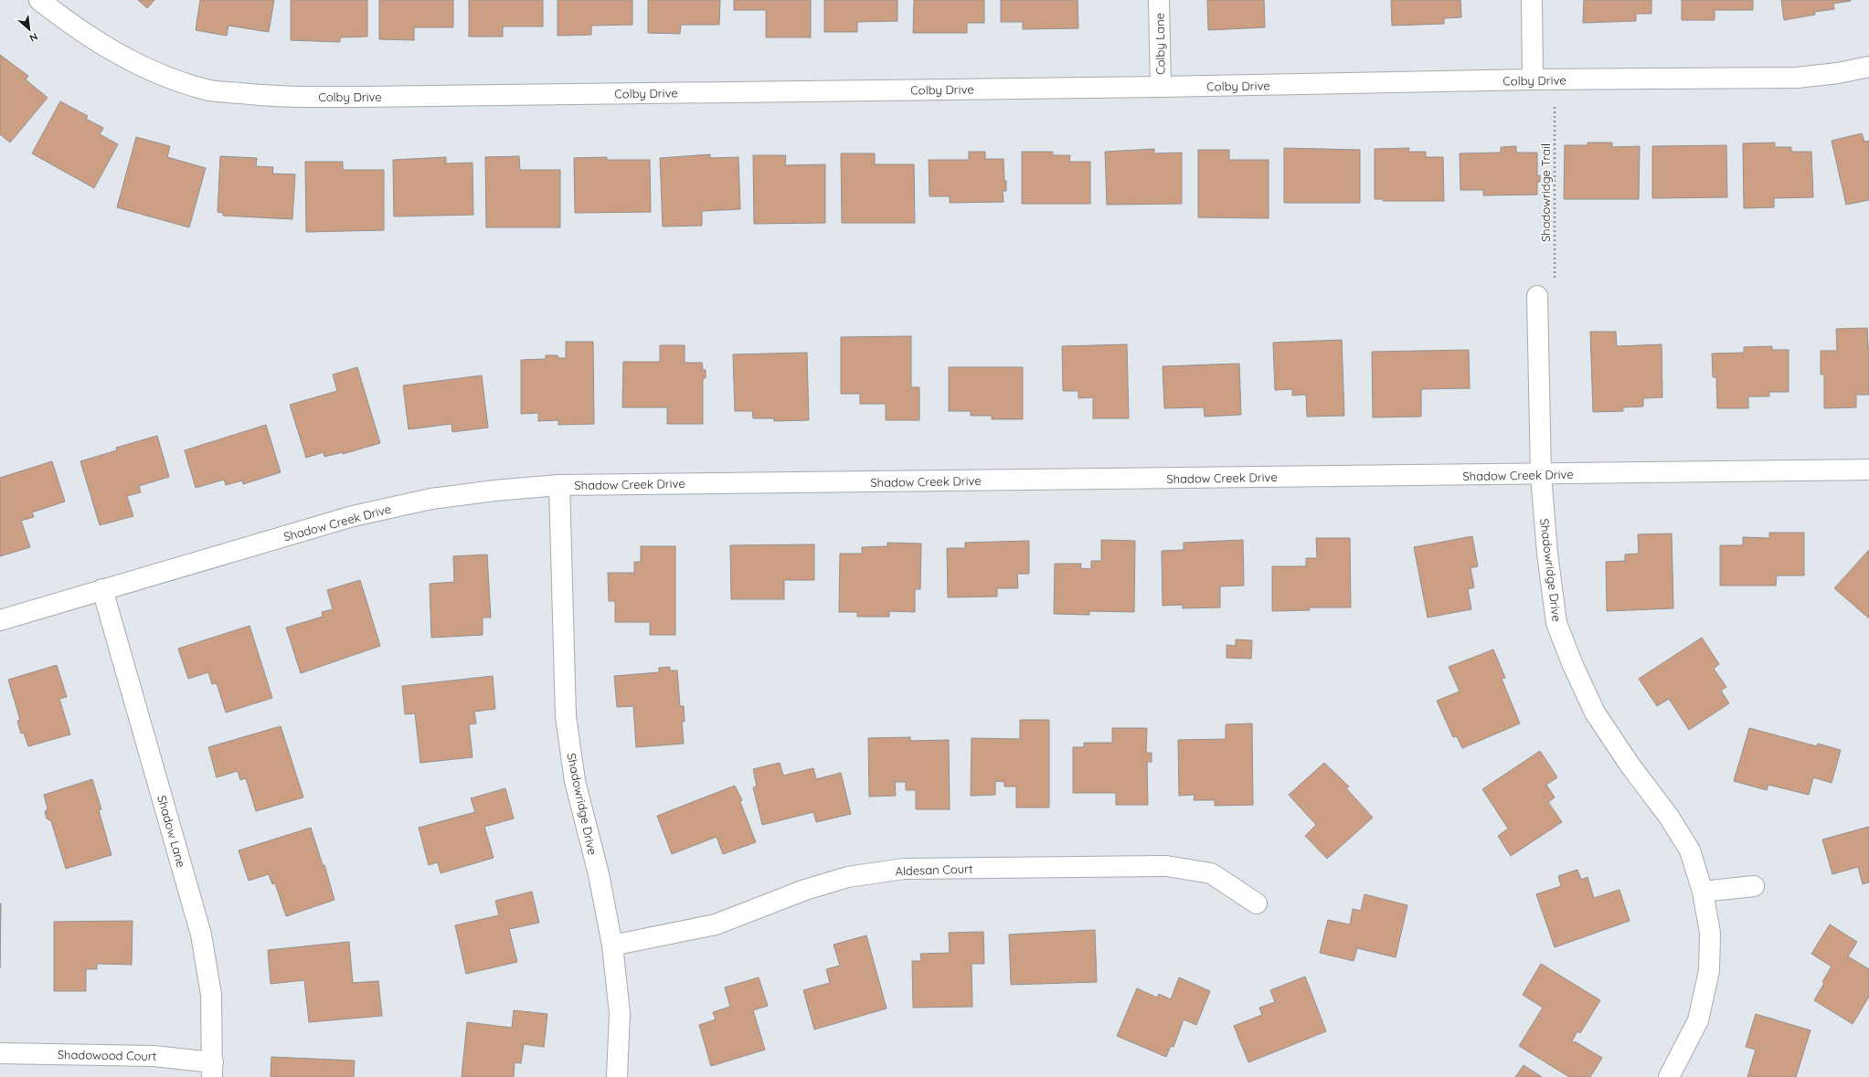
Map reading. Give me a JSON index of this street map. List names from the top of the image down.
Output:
{
  "streets": {
    "street": [
      "Colby Lane",
      "Colby Drive",
      "Shadow Creek Drive",
      "Shadowridge Drive",
      "Shadow Lane",
      "Aldesan Court",
      "Shadowood Court"
    ],
    "path": ["Shadowridge Trail"]
  },
  "crossings": [
    ["Colby Lane", "Colby Drive"],
    ["Colby Drive", "Shadowridge Trail"],
    ["Shadowridge Trail", "Shadowridge Drive"],
    ["Shadow Creek Drive", "Shadowridge Drive"],
    ["Shadow Creek Drive", "Shadow Lane"],
    ["Shadowridge Drive", "Aldesan Court"],
    ["Shadow Lane", "Shadowood Court"]
  ],
  "north": "bottom right"
}
